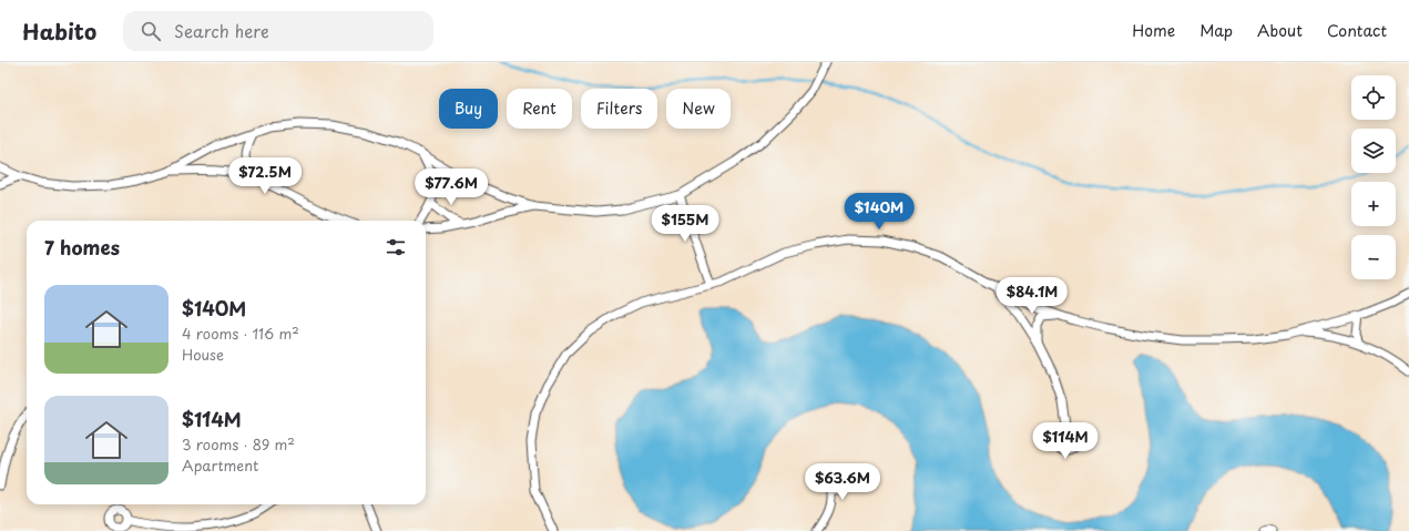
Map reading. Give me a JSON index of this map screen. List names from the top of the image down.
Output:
{
  "page": {
    "header": "Habito",
    "search": "Search here",
    "nav": [
      "Home",
      "Map",
      "About",
      "Contact"
    ],
    "map_buttons": ["+", "−"],
    "chip": [
      "Buy",
      "Rent",
      "Filters",
      "New"
    ],
    "price": [
      "$72.5M",
      "$77.6M",
      "$140M",
      "$155M",
      "$84.1M",
      "$114M",
      "$63.6M"
    ],
    "heading": "7 homes",
    "list": [
      {
        "name": "$140M",
        "note": "4 rooms · 116 m² · House"
      },
      {
        "name": "$114M",
        "note": "3 rooms · 89 m² · Apartment"
      }
    ]
  }
}
